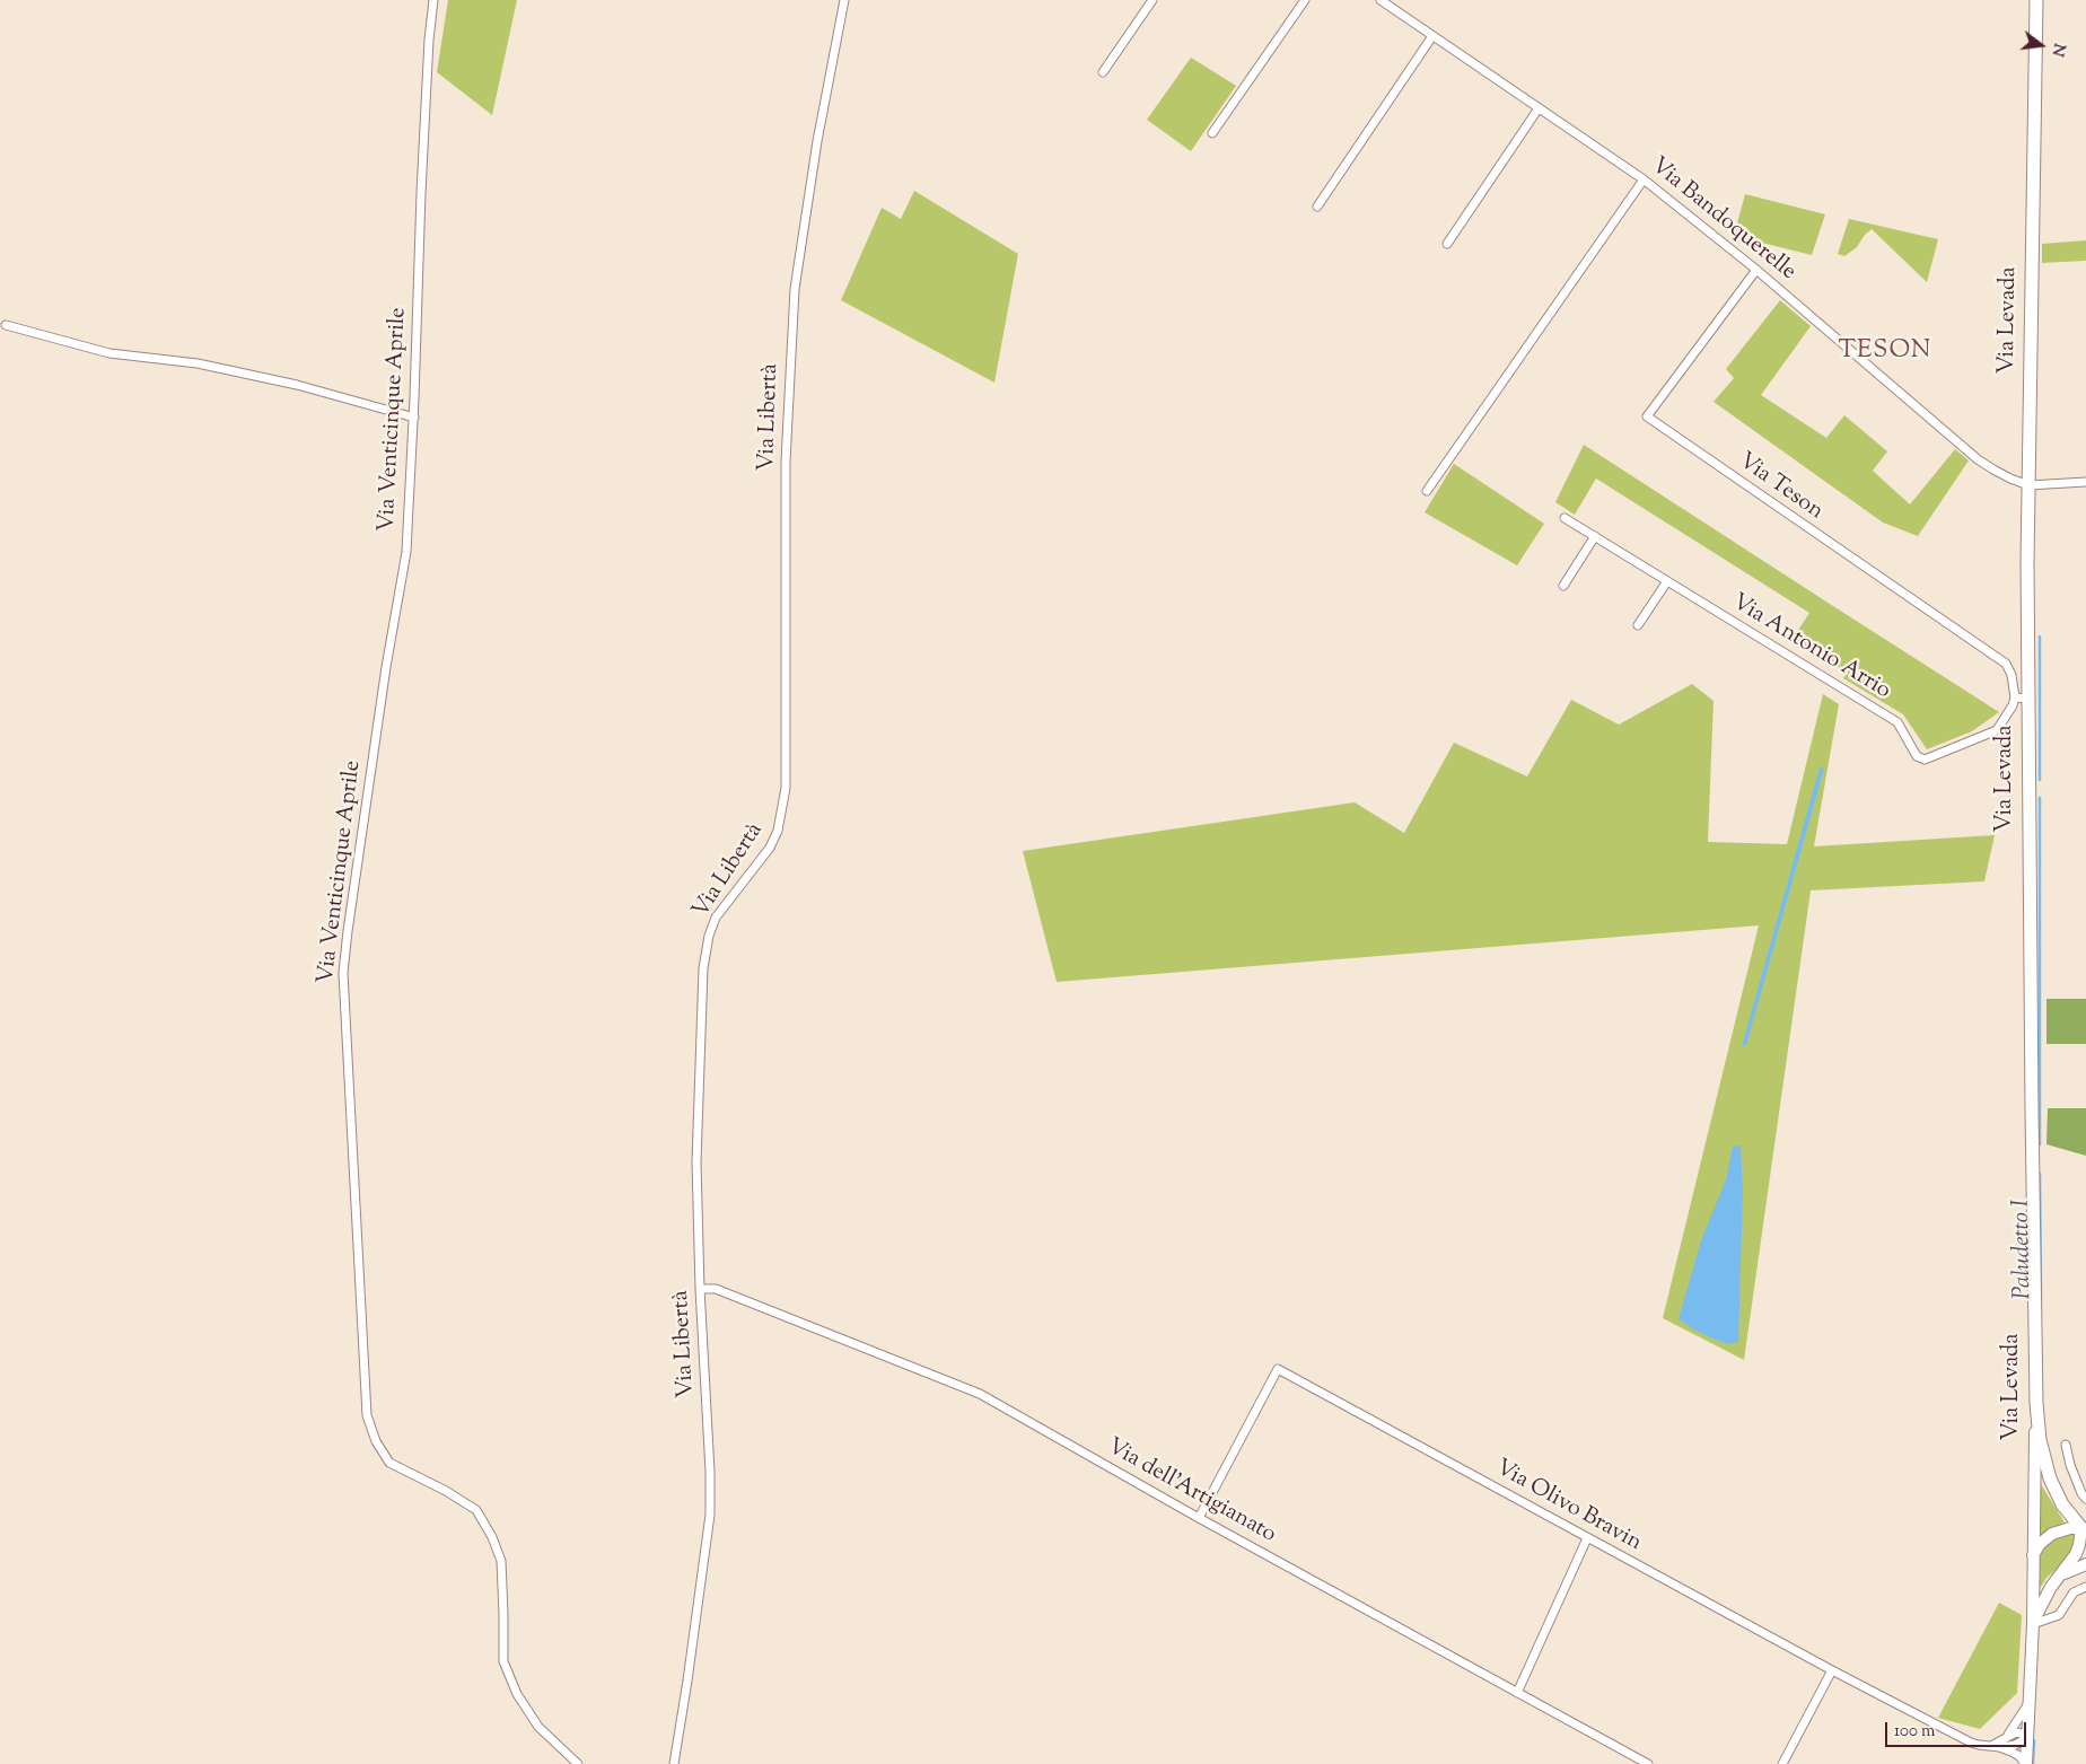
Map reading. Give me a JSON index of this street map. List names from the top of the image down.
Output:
{
  "streets": {
    "main road": ["Via Levada"],
    "street": [
      "Via Bandoquerelle",
      "Via Libertà",
      "Via Venticinque Aprile",
      "Via Teson",
      "Via Antonio Arrio",
      "Via dell'Artigianato",
      "Via Olivo Bravin"
    ]
  },
  "crossings": [
    ["Via Bandoquerelle", "Via Levada"],
    ["Via Bandoquerelle", "Via Teson"],
    ["Via Levada", "Via Teson"],
    ["Via Levada", "Via Antonio Arrio"],
    ["Via Levada", "Via Olivo Bravin"],
    ["Via Libertà", "Via dell'Artigianato"],
    ["Via Teson", "Via Antonio Arrio"],
    ["Via dell'Artigianato", "Via Olivo Bravin"]
  ],
  "districts": ["TESON"],
  "water": ["Paludetto I"],
  "scale_bar": "100 m",
  "north": "right"
}
